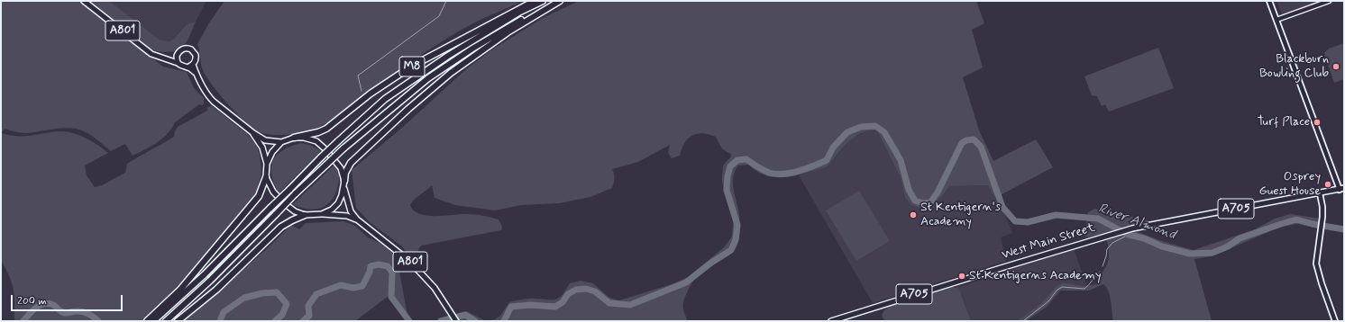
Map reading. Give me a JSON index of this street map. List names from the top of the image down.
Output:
{
  "streets": {
    "highway": ["M8"],
    "main road": ["A801", "A705", "West Main Street"]
  },
  "crossings": [
    ["A801", "M8"]
  ],
  "water": ["River Almond"],
  "places": [
    "Blackburn Bowling Club",
    "Turf Place",
    "Osprey Guest House",
    "St Kentigern's Academy",
    "St Kentigerns Academy"
  ],
  "scale_bar": "200 m"
}
